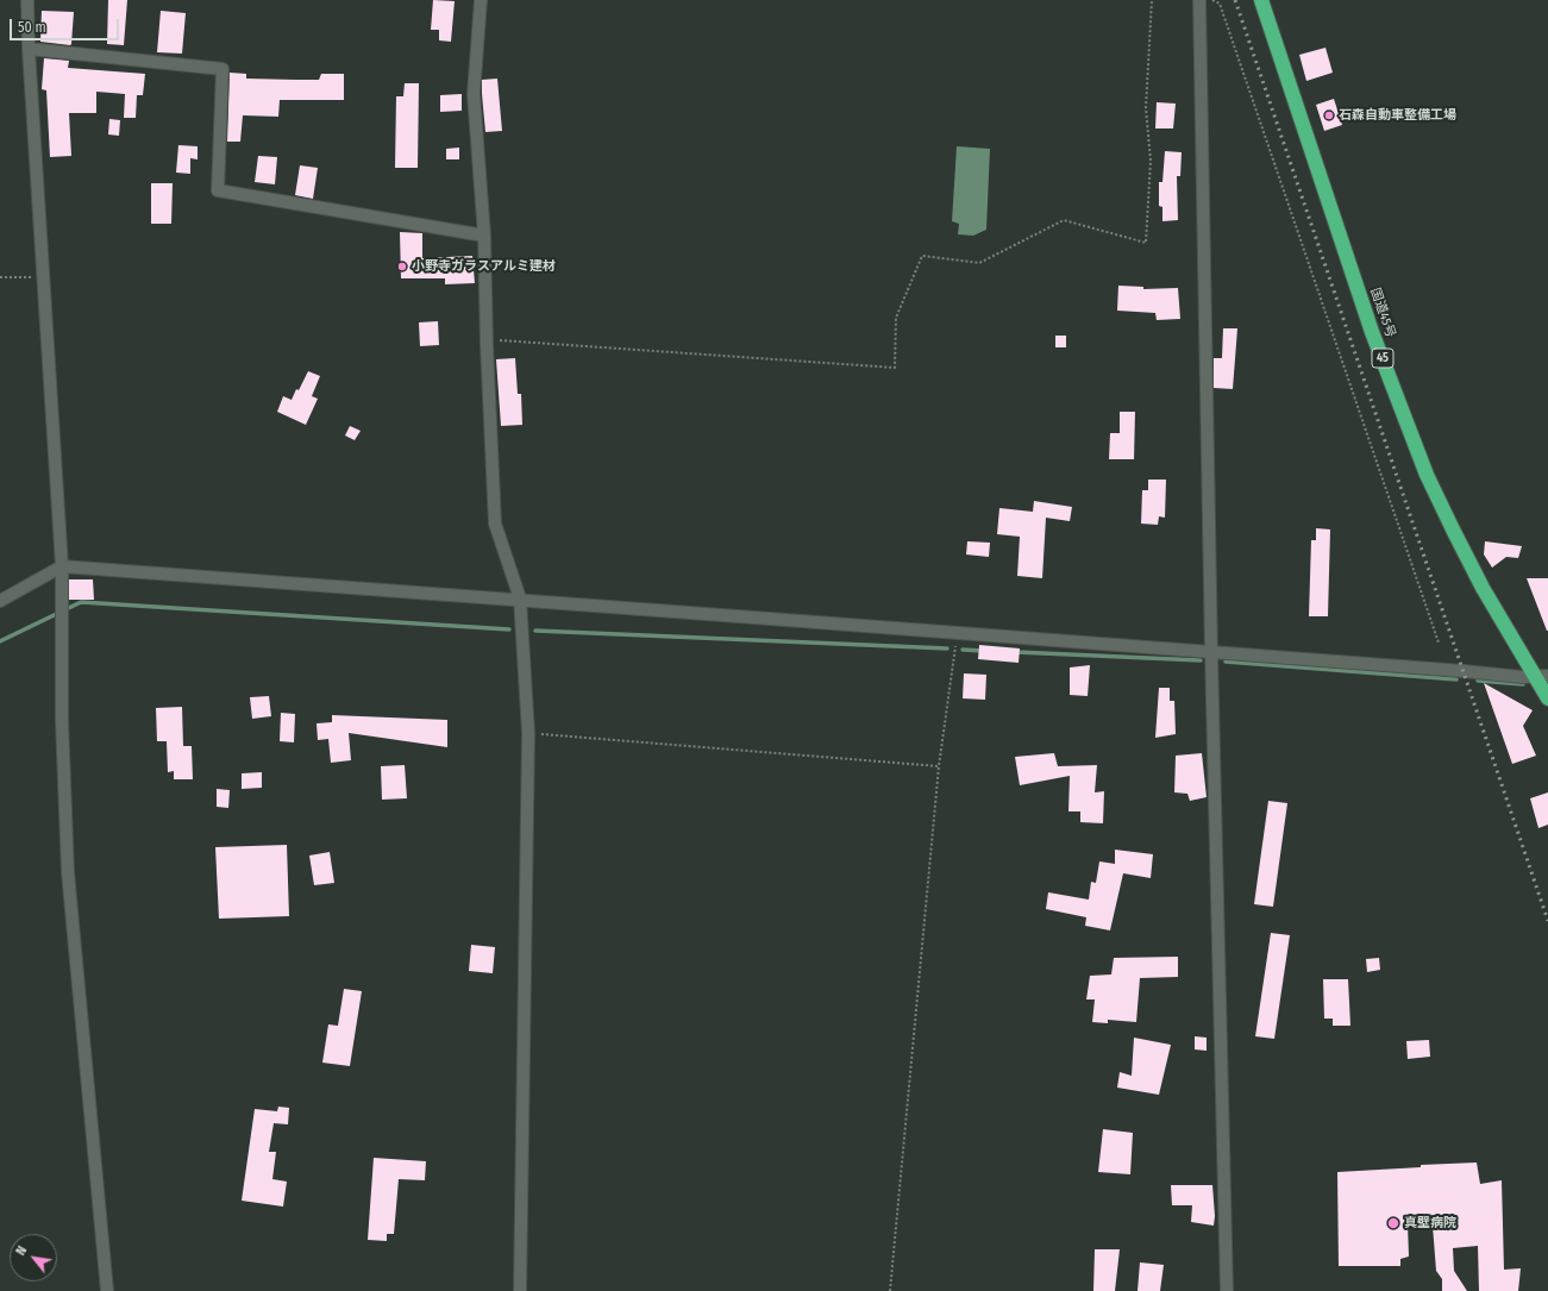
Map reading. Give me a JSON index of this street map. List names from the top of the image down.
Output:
{
  "streets": {
    "highway": ["国道45号", "45"]
  },
  "places": ["石森自動車整備工場", "小野寺ガラスアルミ建材", "真壁病院"],
  "scale_bar": "50 m",
  "north": "top left"
}
